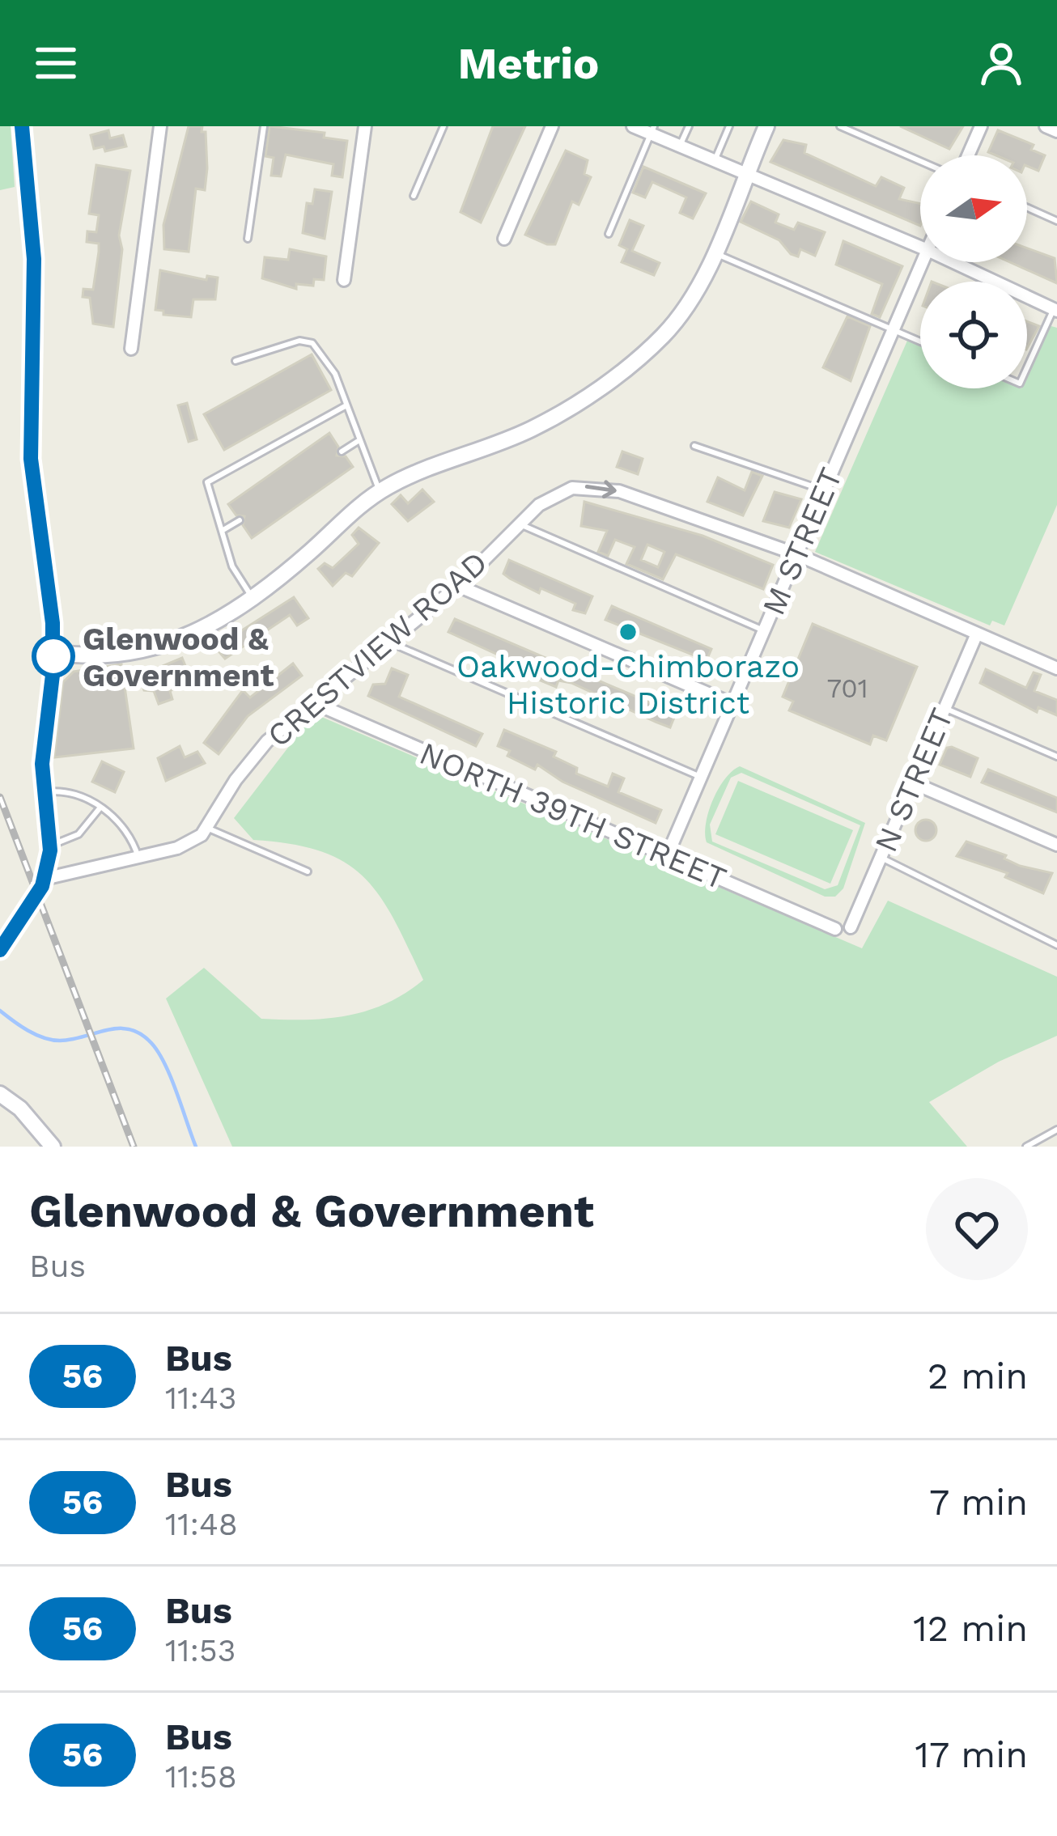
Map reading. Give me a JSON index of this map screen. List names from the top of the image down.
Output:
{
  "streets": {
    "street": [
      "M STREET",
      "CRESTVIEW ROAD",
      "N STREET",
      "NORTH 39TH STREET"
    ]
  },
  "crossings": [
    ["M STREET", "CRESTVIEW ROAD"],
    ["M STREET", "NORTH 39TH STREET"],
    ["CRESTVIEW ROAD", "N STREET"],
    ["CRESTVIEW ROAD", "NORTH 39TH STREET"]
  ],
  "places": ["Oakwood-Chimborazo Historic District", "Glenwood & Government"],
  "lines": ["bus line 56"],
  "house_numbers": ["701"],
  "north": "right",
  "page": {
    "header": "Metrio",
    "heading": ["Glenwood & Government", "Bus"],
    "list": [
      {
        "mark": "56",
        "name": "Bus",
        "note": "11:43",
        "value": "2 min"
      },
      {
        "mark": "56",
        "name": "Bus",
        "note": "11:48",
        "value": "7 min"
      },
      {
        "mark": "56",
        "name": "Bus",
        "note": "11:53",
        "value": "12 min"
      },
      {
        "mark": "56",
        "name": "Bus",
        "note": "11:58",
        "value": "17 min"
      }
    ]
  }
}
